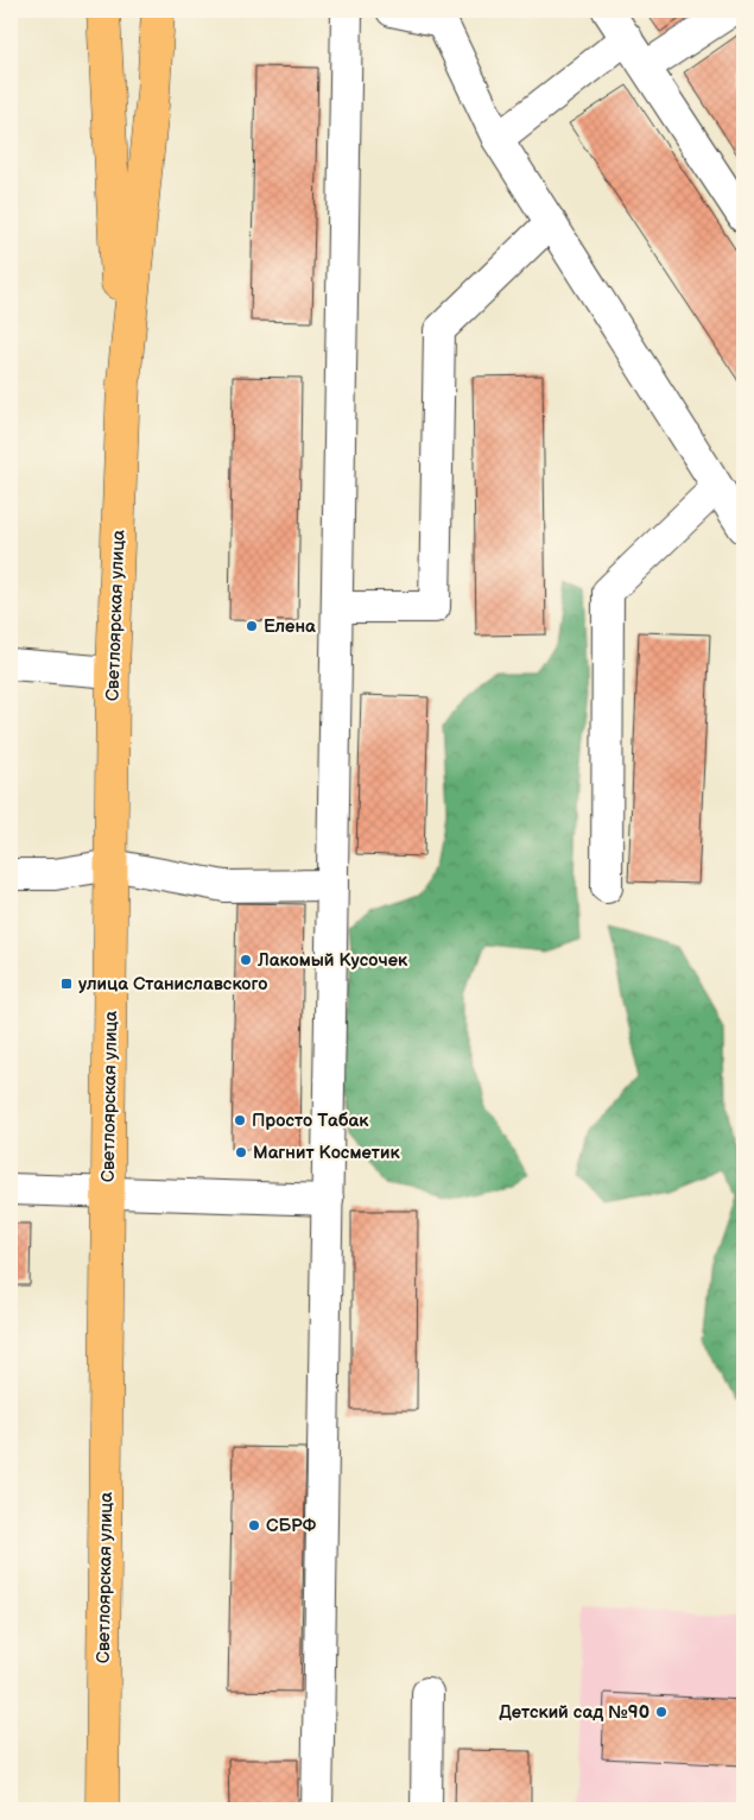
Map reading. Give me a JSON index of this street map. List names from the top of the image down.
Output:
{
  "streets": {
    "main road": ["Светлоярская улица"]
  },
  "places": {
    "other": [
      "Елена",
      "Лакомый Кусочек",
      "Просто Табак",
      "Магнит Косметик",
      "СБРФ",
      "Детский сад №90"
    ],
    "transit": ["улица Станиславского"]
  }
}
